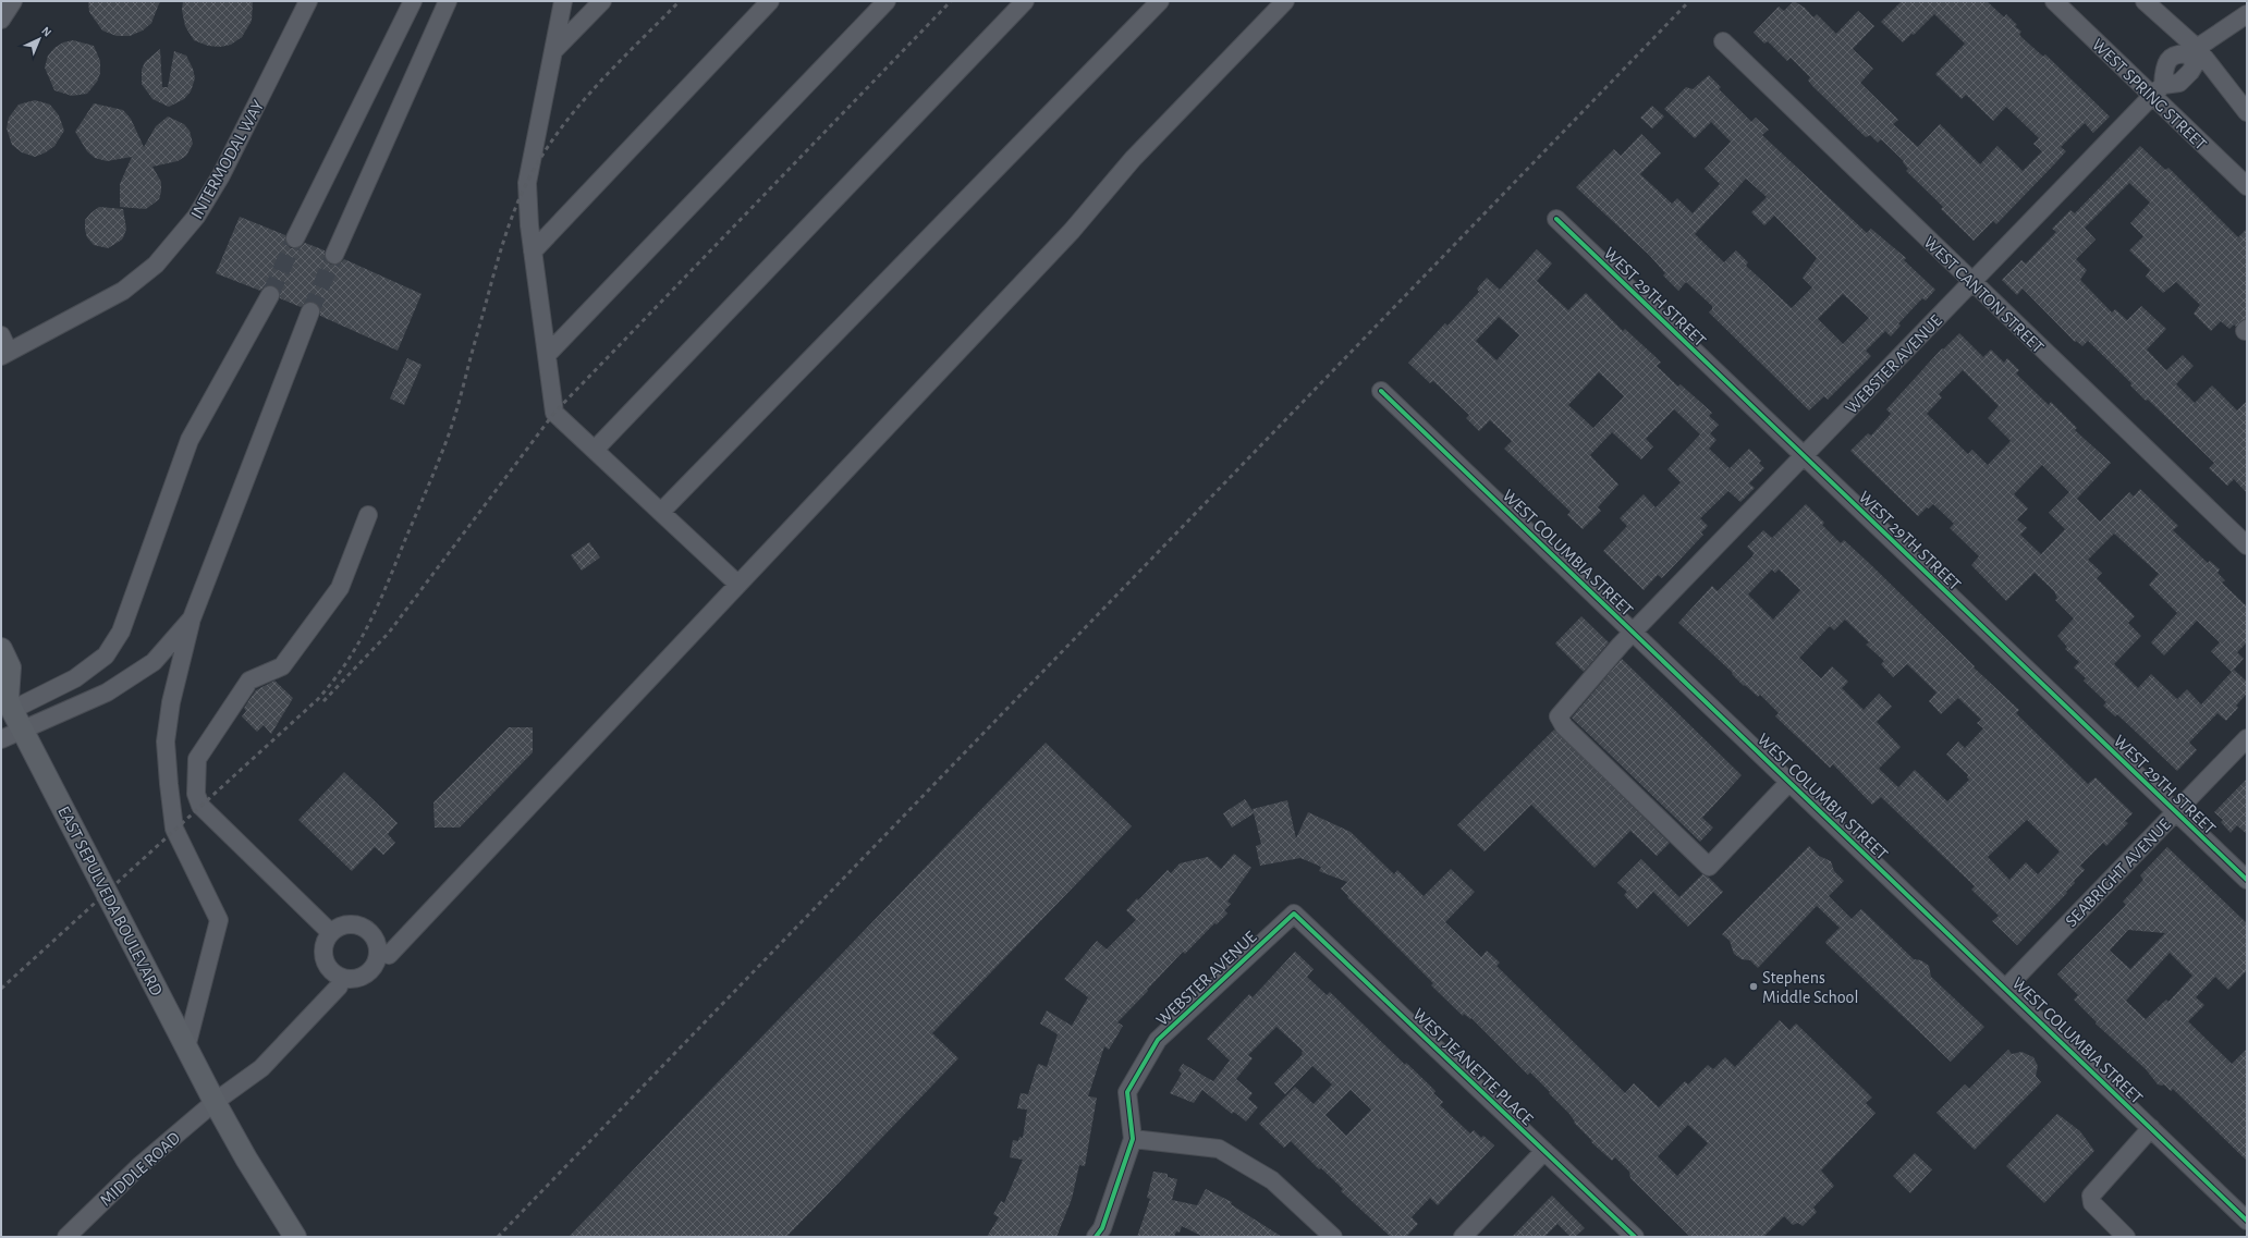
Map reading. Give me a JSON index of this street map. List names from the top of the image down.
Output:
{
  "streets": {
    "main road": ["EAST SEPULVEDA BOULEVARD"],
    "street": [
      "WEST SPRING STREET",
      "INTERMODAL WAY",
      "WEST CANTON STREET",
      "WEST 29TH STREET",
      "WEBSTER AVENUE",
      "WEST COLUMBIA STREET",
      "SEABRIGHT AVENUE",
      "WEST JEANETTE PLACE",
      "MIDDLE ROAD"
    ]
  },
  "crossings": [
    ["WEST SPRING STREET", "WEBSTER AVENUE"],
    ["WEST CANTON STREET", "WEBSTER AVENUE"],
    ["WEST 29TH STREET", "WEBSTER AVENUE"],
    ["WEST 29TH STREET", "SEABRIGHT AVENUE"],
    ["WEBSTER AVENUE", "WEST COLUMBIA STREET"],
    ["WEBSTER AVENUE", "WEST JEANETTE PLACE"],
    ["WEST COLUMBIA STREET", "SEABRIGHT AVENUE"],
    ["EAST SEPULVEDA BOULEVARD", "MIDDLE ROAD"]
  ],
  "places": ["Stephens Middle School"],
  "north": "top right"
}
